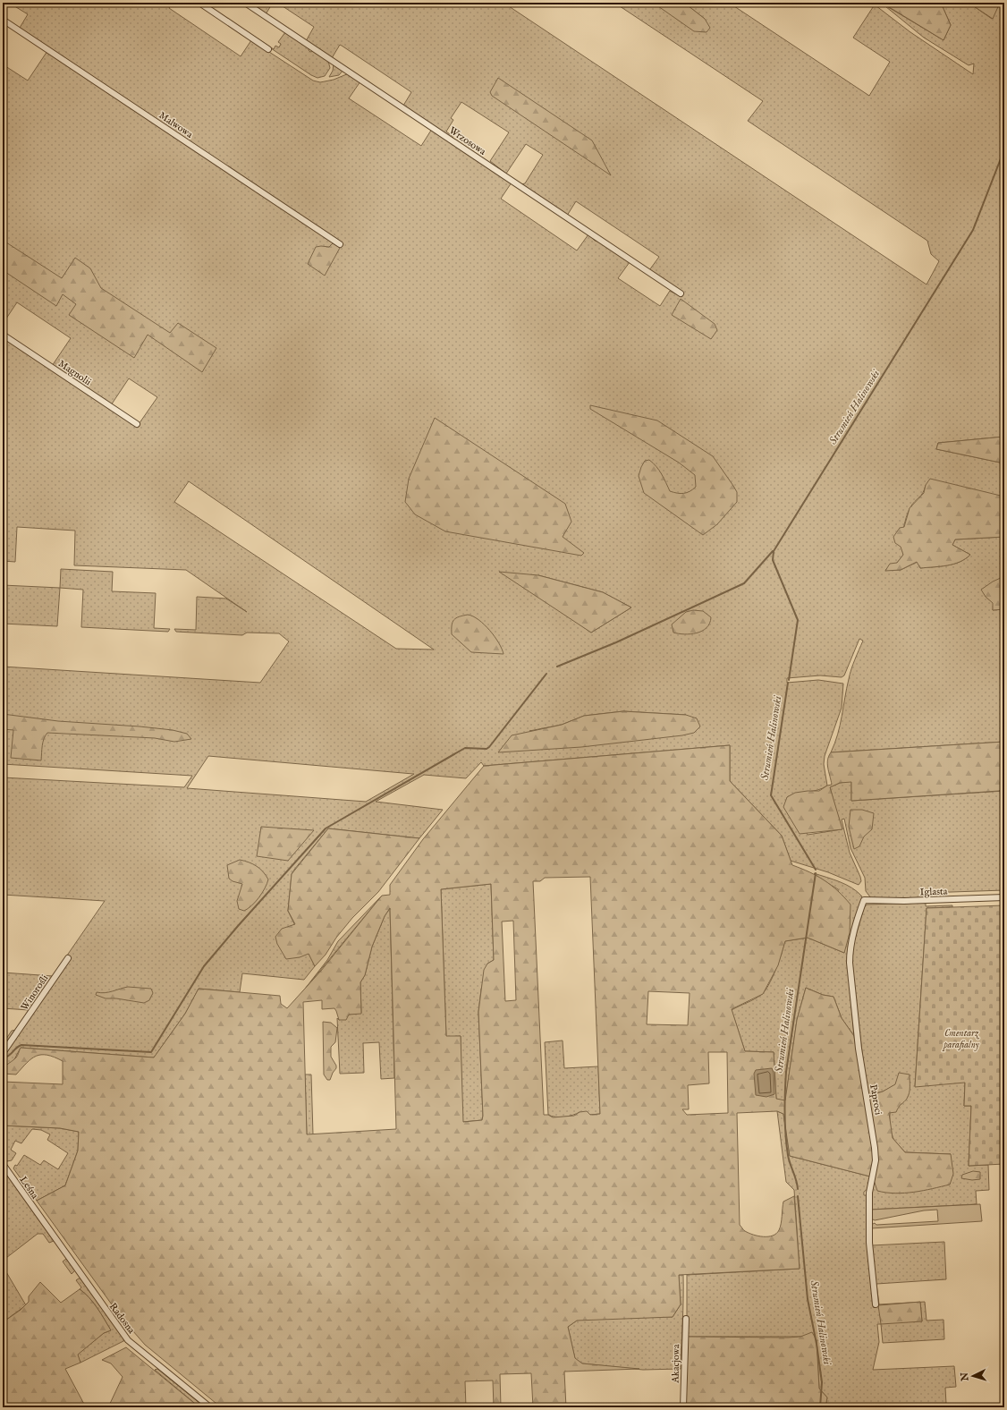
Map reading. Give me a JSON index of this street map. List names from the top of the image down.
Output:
{
  "streets": {
    "street": [
      "Malwowa",
      "Wrzosowa",
      "Magnolii",
      "Iglasta",
      "Winorośli",
      "Paproci",
      "Leśna",
      "Radosna",
      "Akacjowa"
    ]
  },
  "crossings": [
    ["Iglasta", "Paproci"],
    ["Leśna", "Radosna"]
  ],
  "water": ["Strumień Halinowski"],
  "parks": ["Cmentarz parafialny"],
  "north": "left"
}
